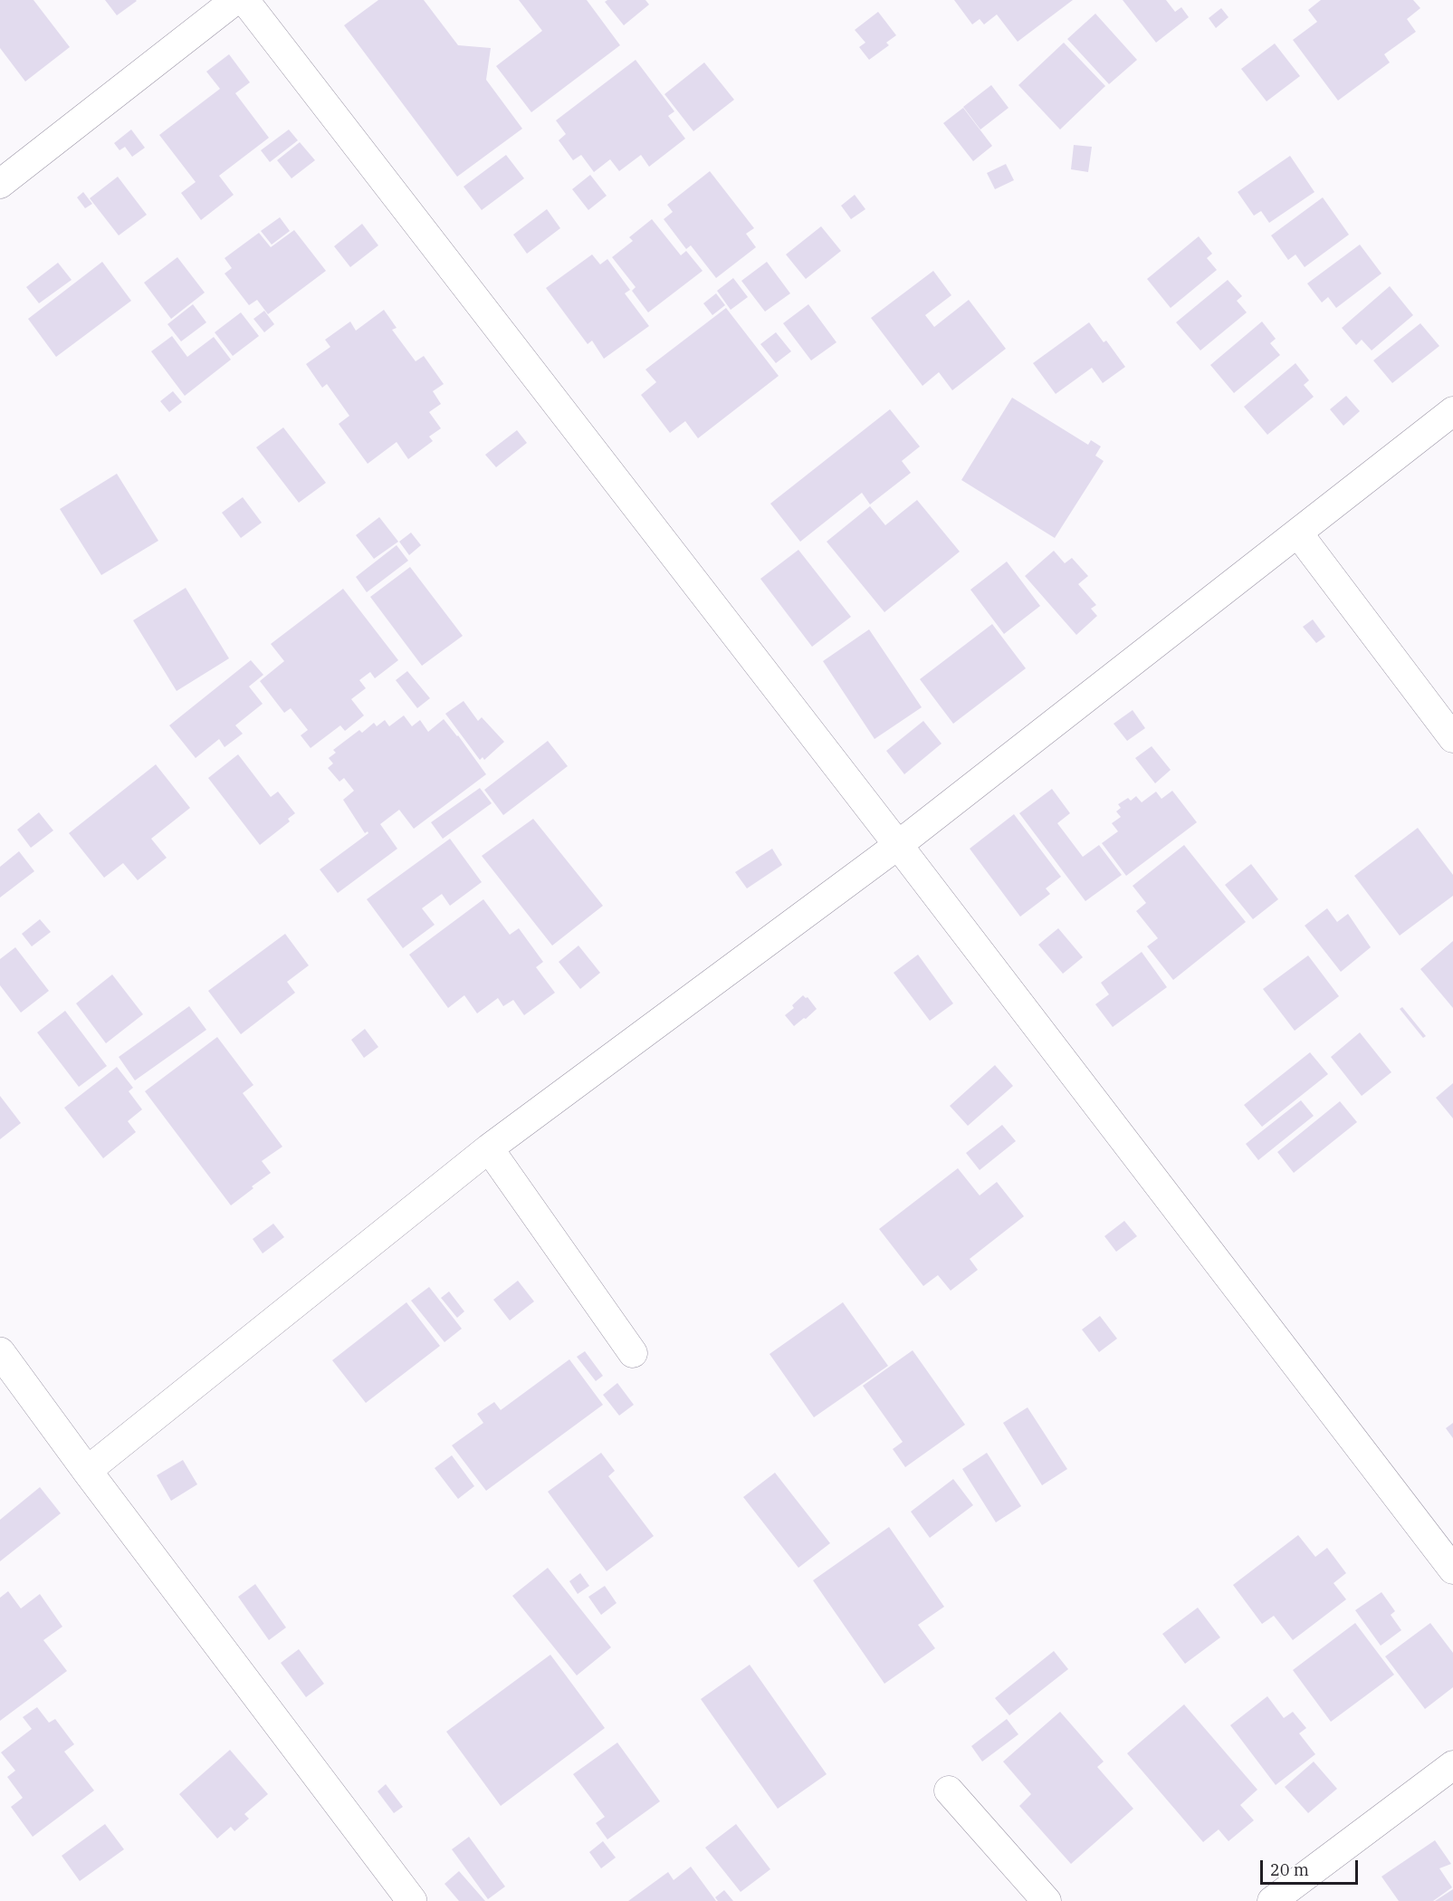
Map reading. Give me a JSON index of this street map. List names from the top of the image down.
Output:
{
  "scale_bar": "20 m"
}
